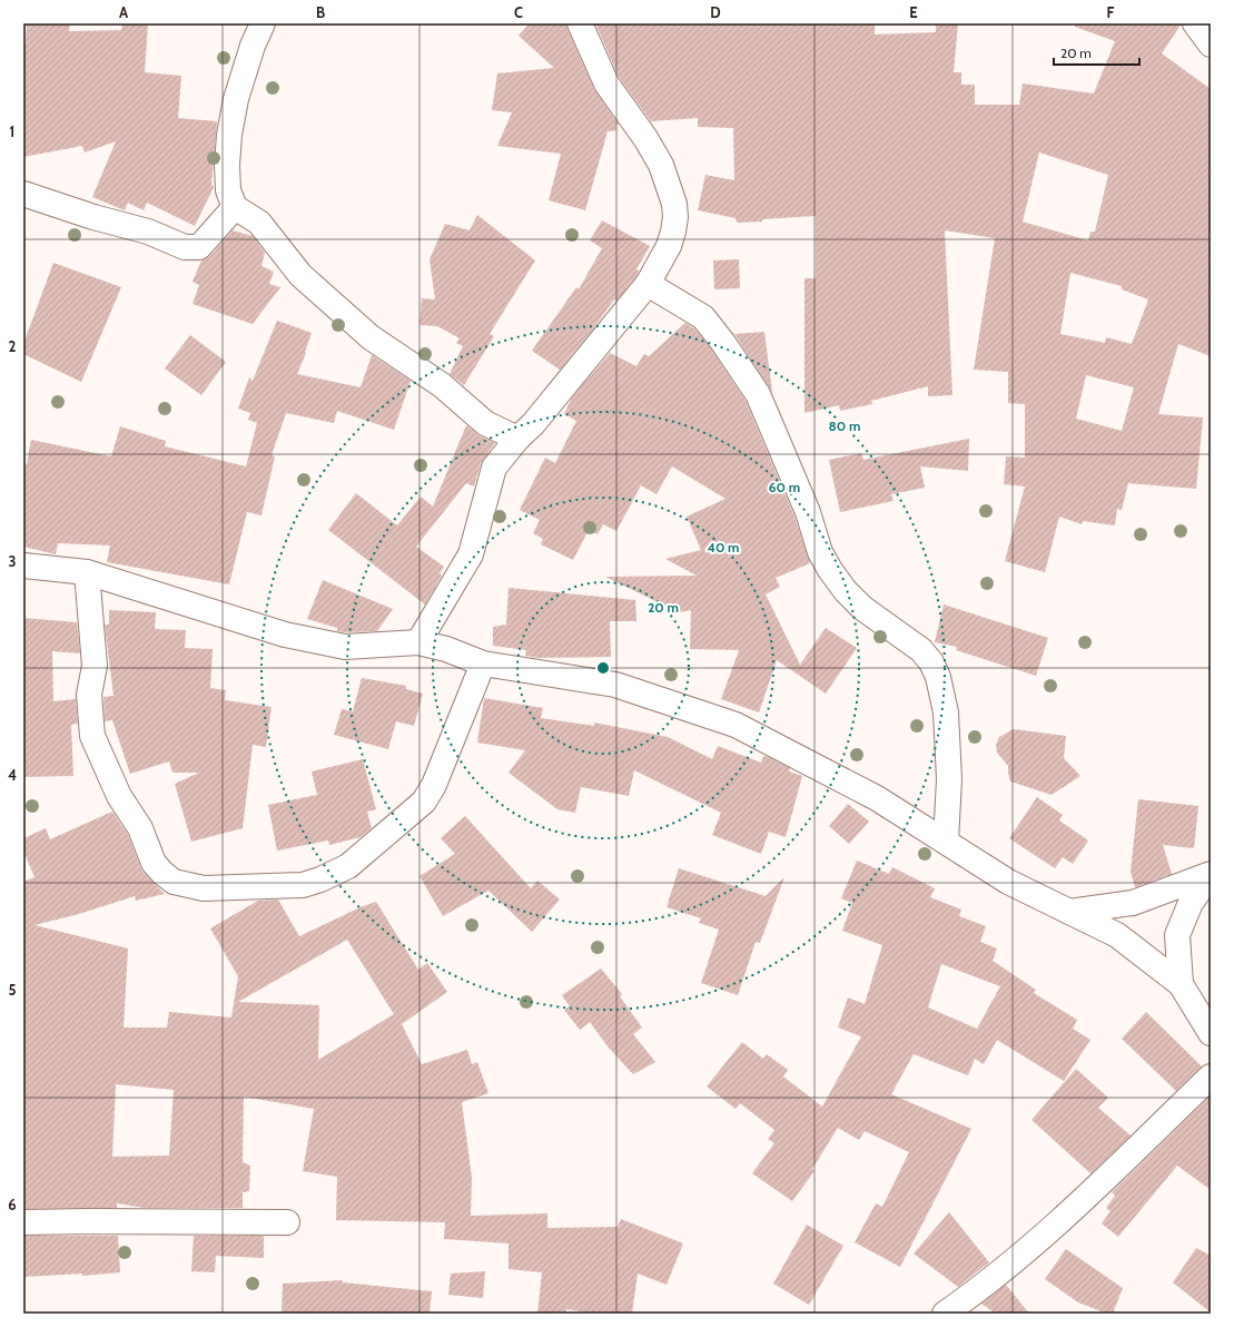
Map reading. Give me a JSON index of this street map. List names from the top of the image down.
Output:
{
  "scale_bar": "20 m",
  "grid": {
    "columns": [
      "A",
      "B",
      "C",
      "D",
      "E",
      "F"
    ],
    "rows": [
      "1",
      "2",
      "3",
      "4",
      "5",
      "6"
    ]
  },
  "rings": [
    "80 m",
    "60 m",
    "40 m",
    "20 m"
  ]
}
